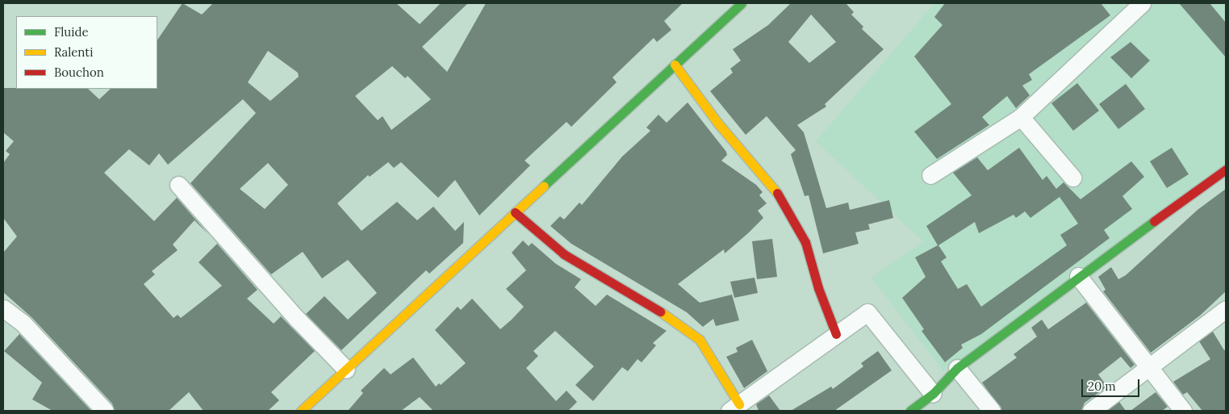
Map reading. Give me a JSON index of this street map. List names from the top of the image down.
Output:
{
  "legend": ["Fluide", "Ralenti", "Bouchon"],
  "scale_bar": "20 m"
}
